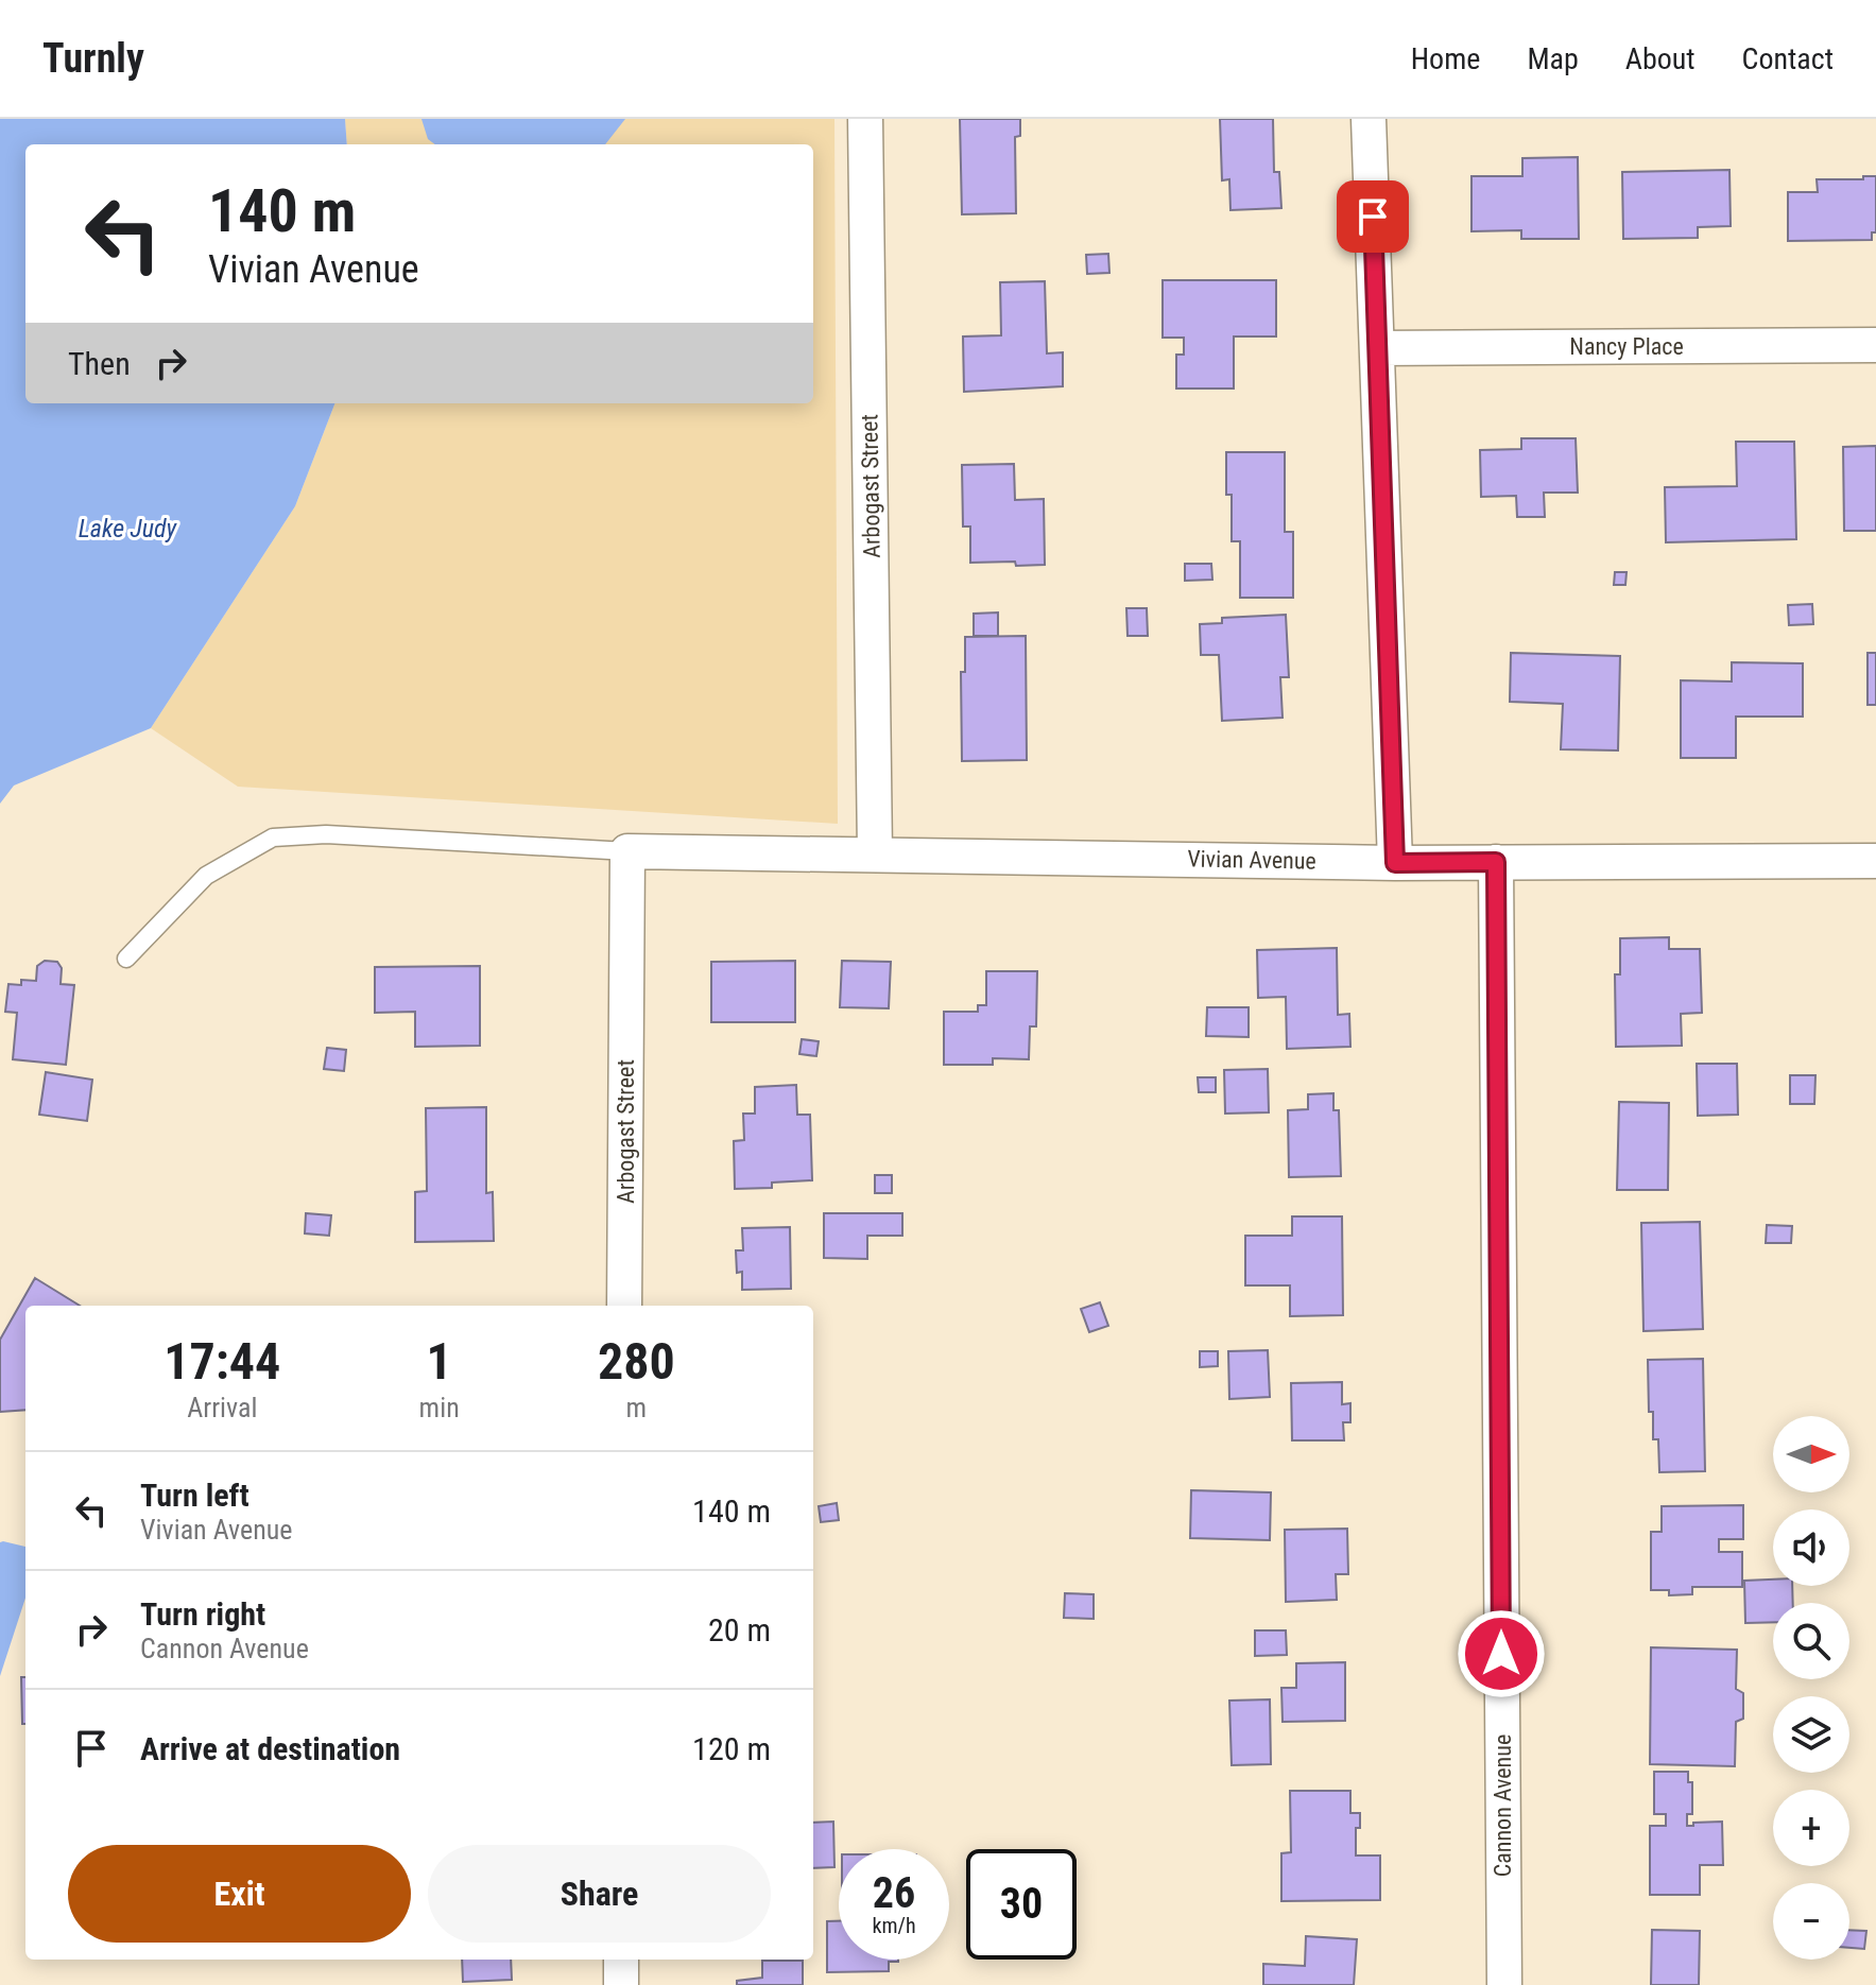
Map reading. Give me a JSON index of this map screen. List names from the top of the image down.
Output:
{
  "streets": {
    "street": [
      "Nancy Place",
      "Arbogast Street",
      "Vivian Avenue",
      "Cannon Avenue"
    ]
  },
  "crossings": [
    ["Arbogast Street", "Vivian Avenue"],
    ["Vivian Avenue", "Cannon Avenue"]
  ],
  "water": ["Lake Judy"],
  "north": "right",
  "page": {
    "header": "Turnly",
    "nav": [
      "Home",
      "Map",
      "About",
      "Contact"
    ],
    "turn": ["140 m", "Vivian Avenue"],
    "then": "Then",
    "eta": [
      "17:44",
      "Arrival",
      "1",
      "min",
      "280",
      "m"
    ],
    "map_buttons": ["+", "−"],
    "list": [
      {
        "name": "Turn left",
        "note": "Vivian Avenue",
        "value": "140 m"
      },
      {
        "name": "Turn right",
        "note": "Cannon Avenue",
        "value": "20 m"
      },
      {
        "name": "Arrive at destination",
        "value": "120 m"
      }
    ],
    "buttons": ["Exit", "Share"],
    "speed": "26 km/h",
    "limit": "30"
  }
}
